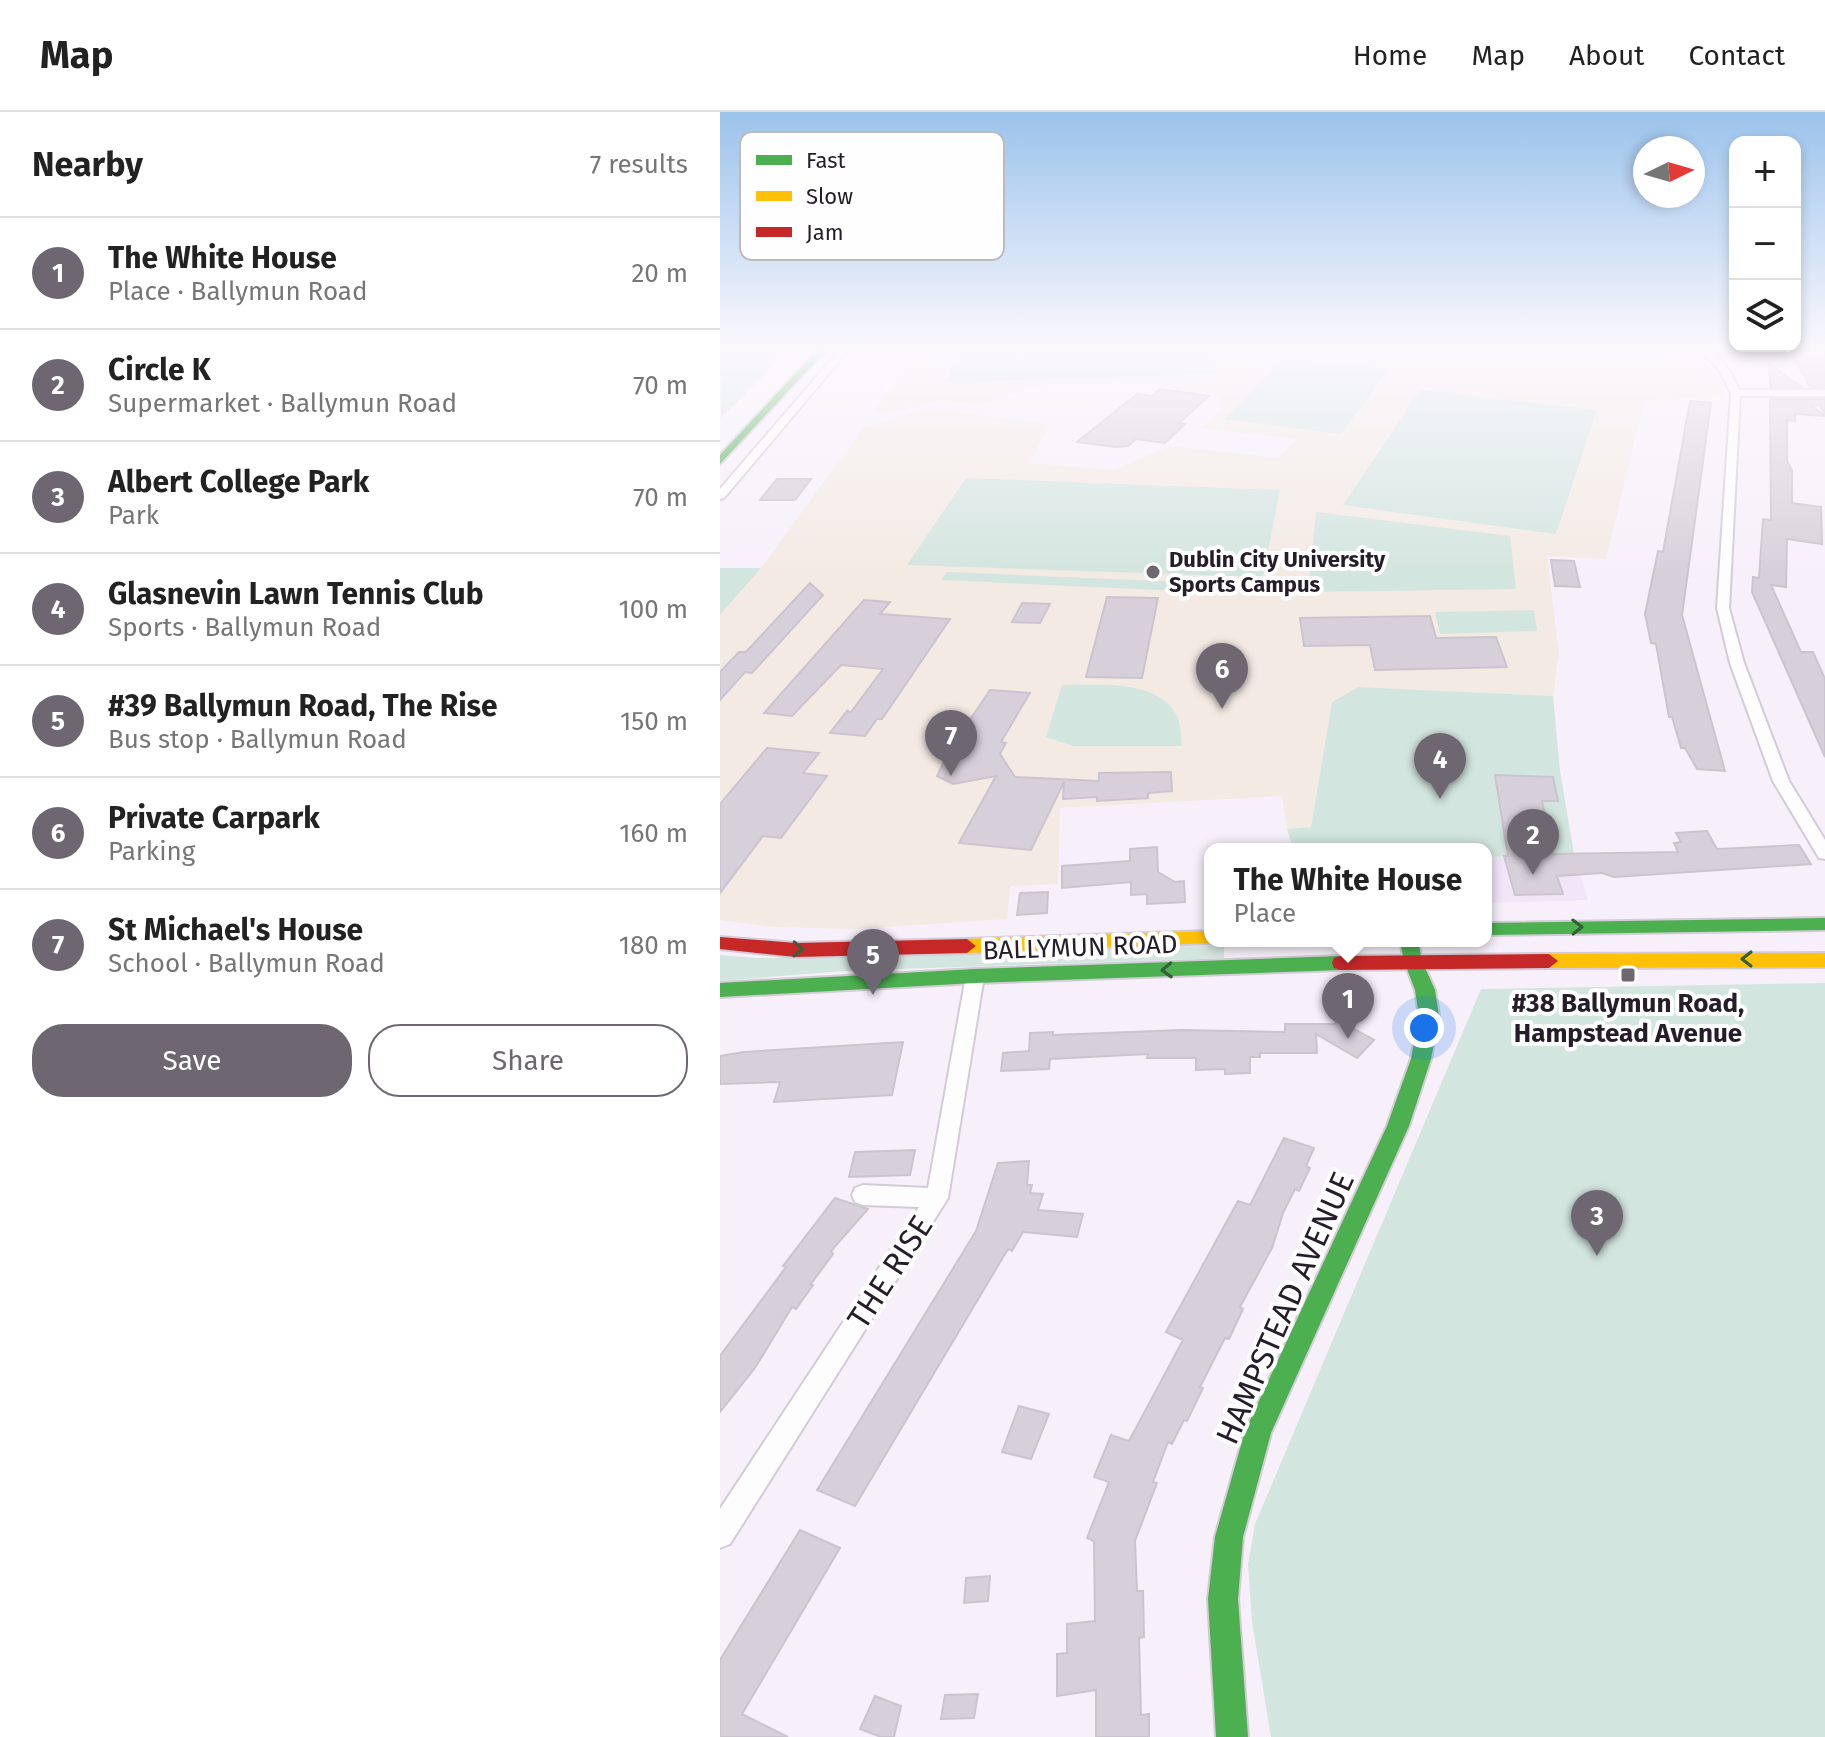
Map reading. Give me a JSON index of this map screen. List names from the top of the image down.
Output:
{
  "streets": {
    "main road": ["BALLYMUN ROAD", "HAMPSTEAD AVENUE"],
    "street": ["THE RISE"]
  },
  "crossings": [
    ["BALLYMUN ROAD", "THE RISE"],
    ["BALLYMUN ROAD", "HAMPSTEAD AVENUE"]
  ],
  "places": {
    "other": ["Dublin City University Sports Campus"],
    "transit": ["#38 Ballymun Road, Hampstead Avenue"]
  },
  "legend": ["Fast", "Slow", "Jam"],
  "north": "right",
  "page": {
    "header": "Map",
    "nav": [
      "Home",
      "Map",
      "About",
      "Contact"
    ],
    "heading": ["Nearby", "7 results"],
    "map_buttons": ["+", "−"],
    "list": [
      {
        "mark": "1",
        "name": "The White House",
        "note": "Place · Ballymun Road",
        "value": "20 m"
      },
      {
        "mark": "2",
        "name": "Circle K",
        "note": "Supermarket · Ballymun Road",
        "value": "70 m"
      },
      {
        "mark": "3",
        "name": "Albert College Park",
        "note": "Park",
        "value": "70 m"
      },
      {
        "mark": "4",
        "name": "Glasnevin Lawn Tennis Club",
        "note": "Sports · Ballymun Road",
        "value": "100 m"
      },
      {
        "mark": "5",
        "name": "#39 Ballymun Road, The Rise",
        "note": "Bus stop · Ballymun Road",
        "value": "150 m"
      },
      {
        "mark": "6",
        "name": "Private Carpark",
        "note": "Parking",
        "value": "160 m"
      },
      {
        "mark": "7",
        "name": "St Michael's House",
        "note": "School · Ballymun Road",
        "value": "180 m"
      }
    ],
    "pins": [
      "6",
      "7",
      "4",
      "2",
      "5",
      "1",
      "3"
    ],
    "popup": ["The White House", "Place"],
    "buttons": ["Save", "Share"]
  }
}
